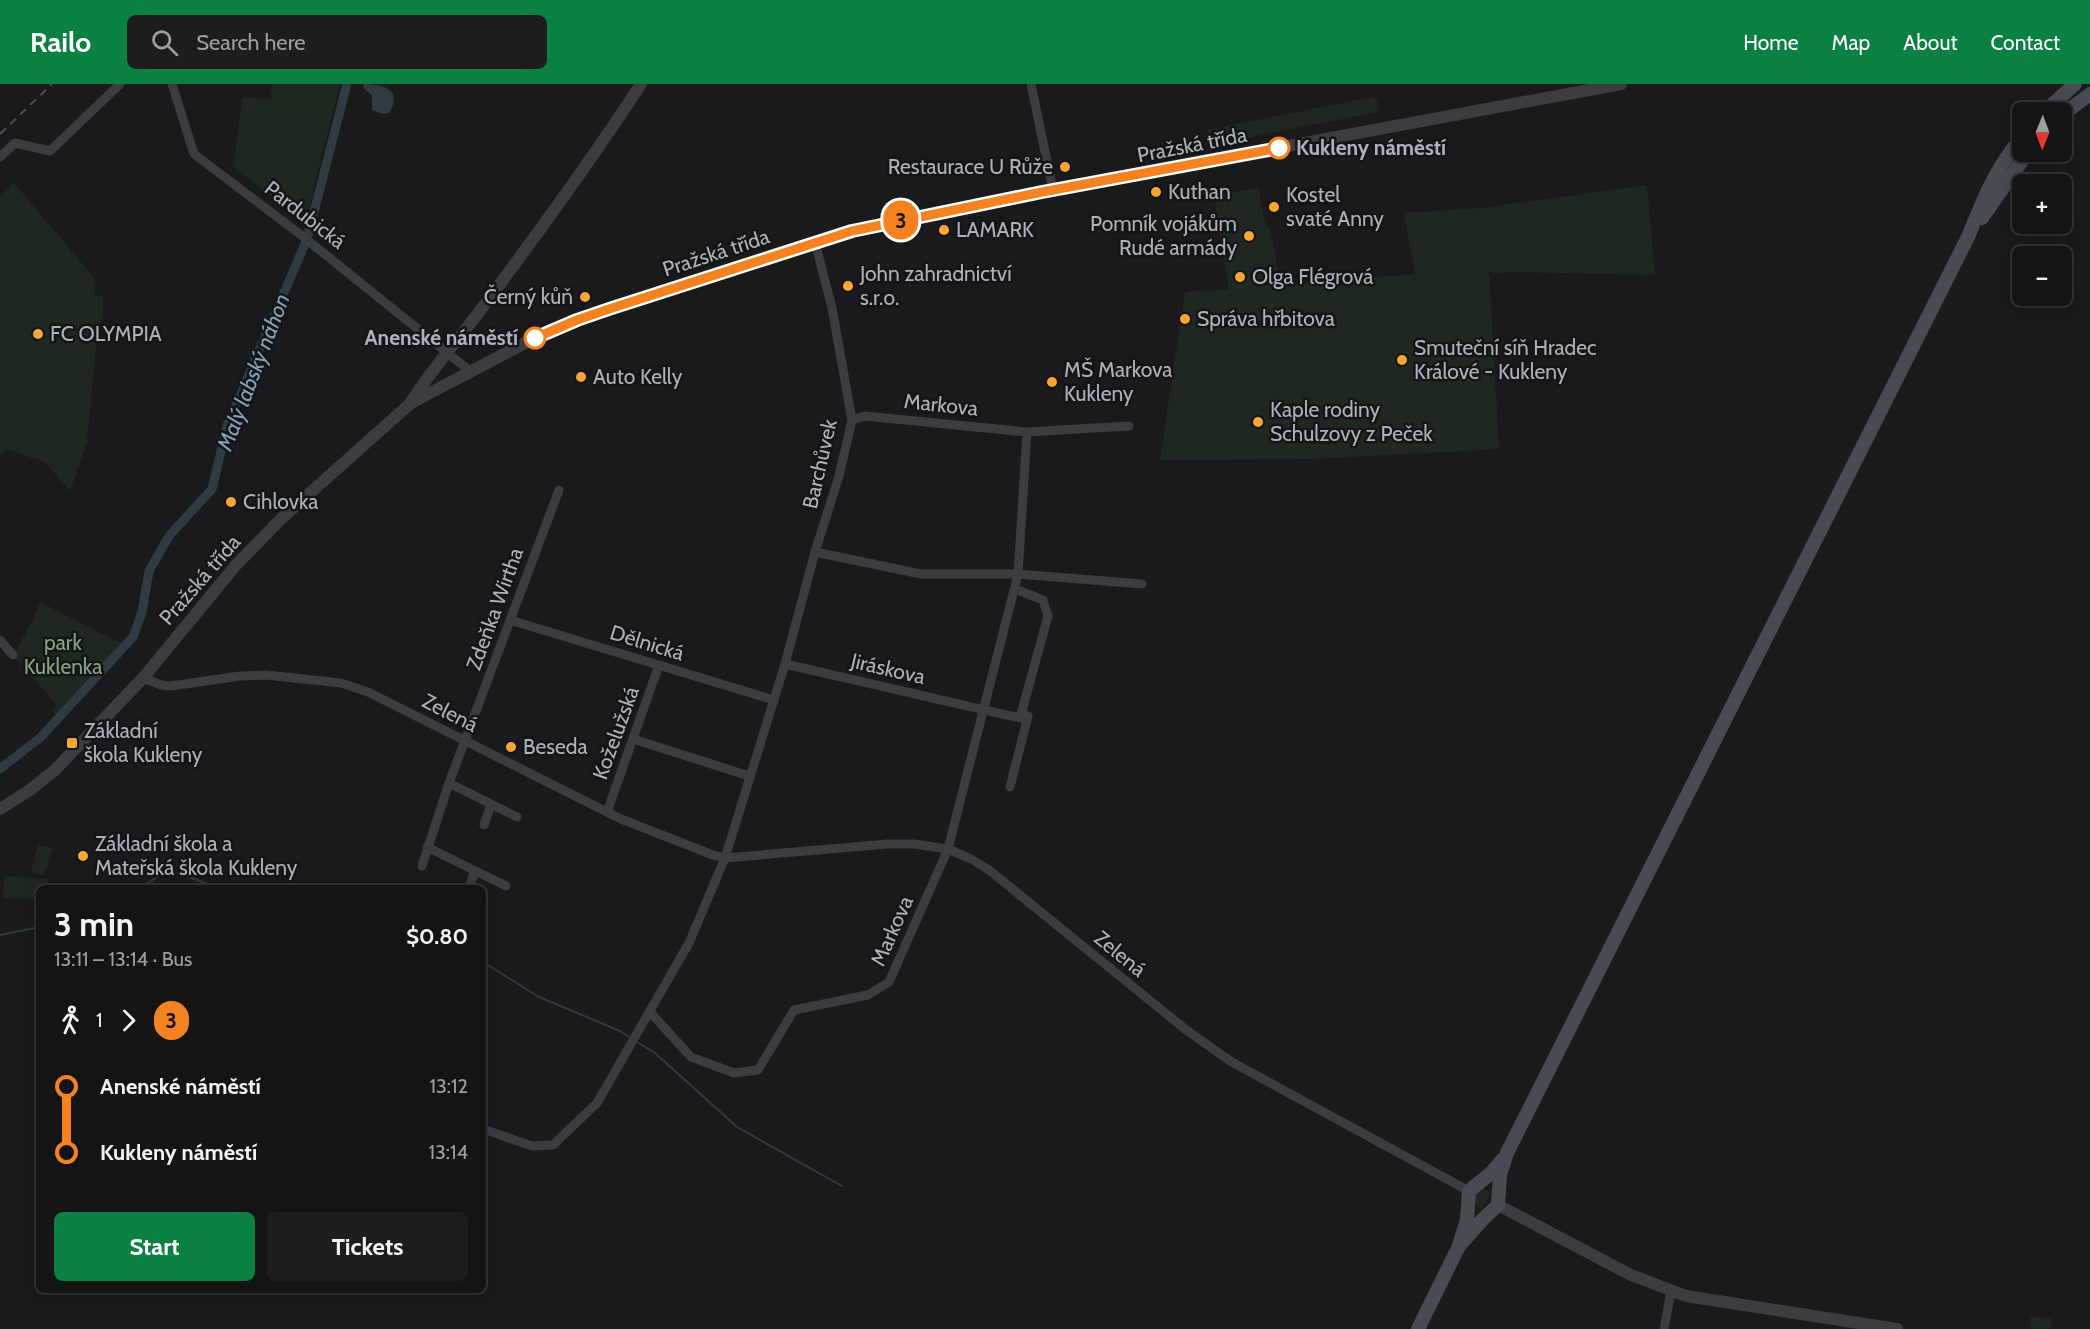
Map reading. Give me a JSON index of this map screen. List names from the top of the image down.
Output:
{
  "streets": {
    "street": [
      "Pražská třída",
      "Pardubická",
      "Markova",
      "Barchůvek",
      "Zdeňka Wirtha",
      "Dělnická",
      "Jiráskova",
      "Zelená",
      "Koželužská"
    ]
  },
  "crossings": [
    ["Pražská třída", "Pardubická"],
    ["Pražská třída", "Barchůvek"],
    ["Pražská třída", "Zelená"],
    ["Markova", "Barchůvek"],
    ["Markova", "Jiráskova"],
    ["Markova", "Zelená"],
    ["Zdeňka Wirtha", "Dělnická"],
    ["Zdeňka Wirtha", "Zelená"],
    ["Dělnická", "Koželužská"],
    ["Zelená", "Koželužská"]
  ],
  "water": ["Malý labský náhon"],
  "parks": ["park Kuklenka"],
  "places": {
    "other": [
      "Kukleny náměstí",
      "Restaurace U Růže",
      "Kuthan",
      "Kostel svaté Anny",
      "LAMARK",
      "Pomník vojákům Rudé armády",
      "Olga Flégrová",
      "John zahradnictví s.r.o.",
      "Černý kůň",
      "Správa hřbitova",
      "FC OLYMPIA",
      "Anenské náměstí",
      "Smuteční síň Hradec Králové - Kukleny",
      "Auto Kelly",
      "MŠ Markova Kukleny",
      "Kaple rodiny Schulzovy z Peček",
      "Cihlovka",
      "Beseda",
      "Základní škola a Mateřská škola Kukleny"
    ],
    "transit": ["Základní škola Kukleny"]
  },
  "lines": ["bus line 3"],
  "north": "bottom",
  "page": {
    "header": "Railo",
    "search": "Search here",
    "nav": [
      "Home",
      "Map",
      "About",
      "Contact"
    ],
    "on_map": "3",
    "map_buttons": ["+", "−"],
    "heading": ["3 min", "13:11 – 13:14 · Bus", "$0.80"],
    "legs": ["1", "3"],
    "list": [
      {
        "name": "Anenské náměstí",
        "value": "13:12"
      },
      {
        "name": "Kukleny náměstí",
        "value": "13:14"
      }
    ],
    "buttons": ["Start", "Tickets"]
  }
}
